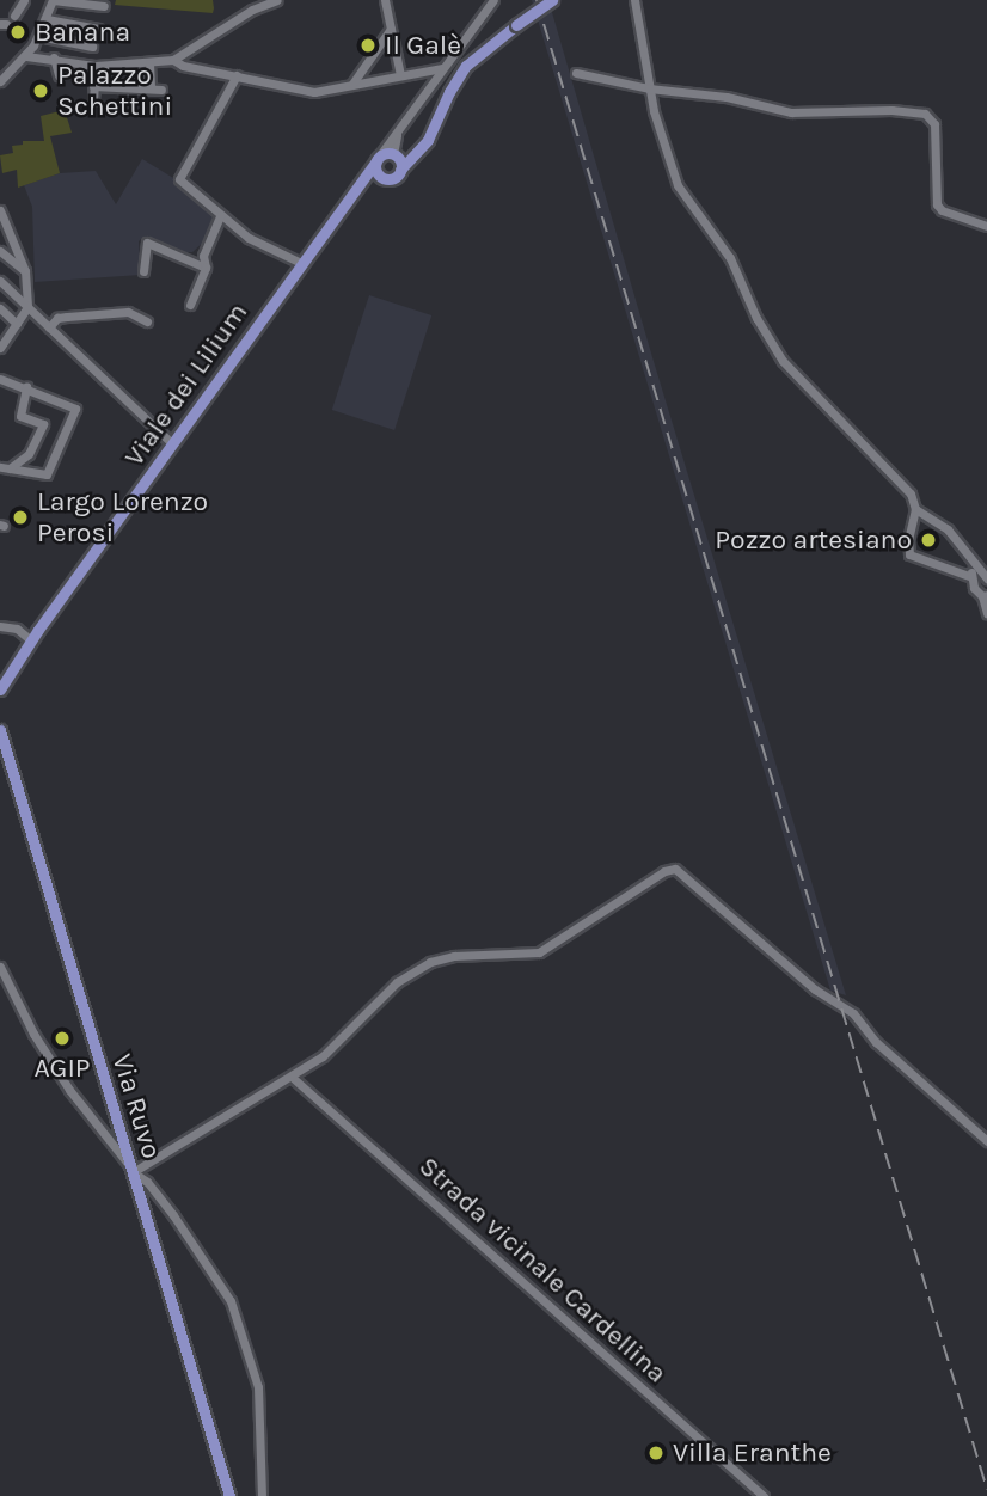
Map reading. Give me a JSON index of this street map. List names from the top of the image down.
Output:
{
  "streets": {
    "main road": ["Viale dei Lilium", "Via Ruvo"],
    "street": ["Strada vicinale Cardellina"]
  },
  "places": [
    "Banana",
    "Il Galè",
    "Palazzo Schettini",
    "Largo Lorenzo Perosi",
    "Pozzo artesiano",
    "AGIP",
    "Villa Eranthe"
  ]
}
